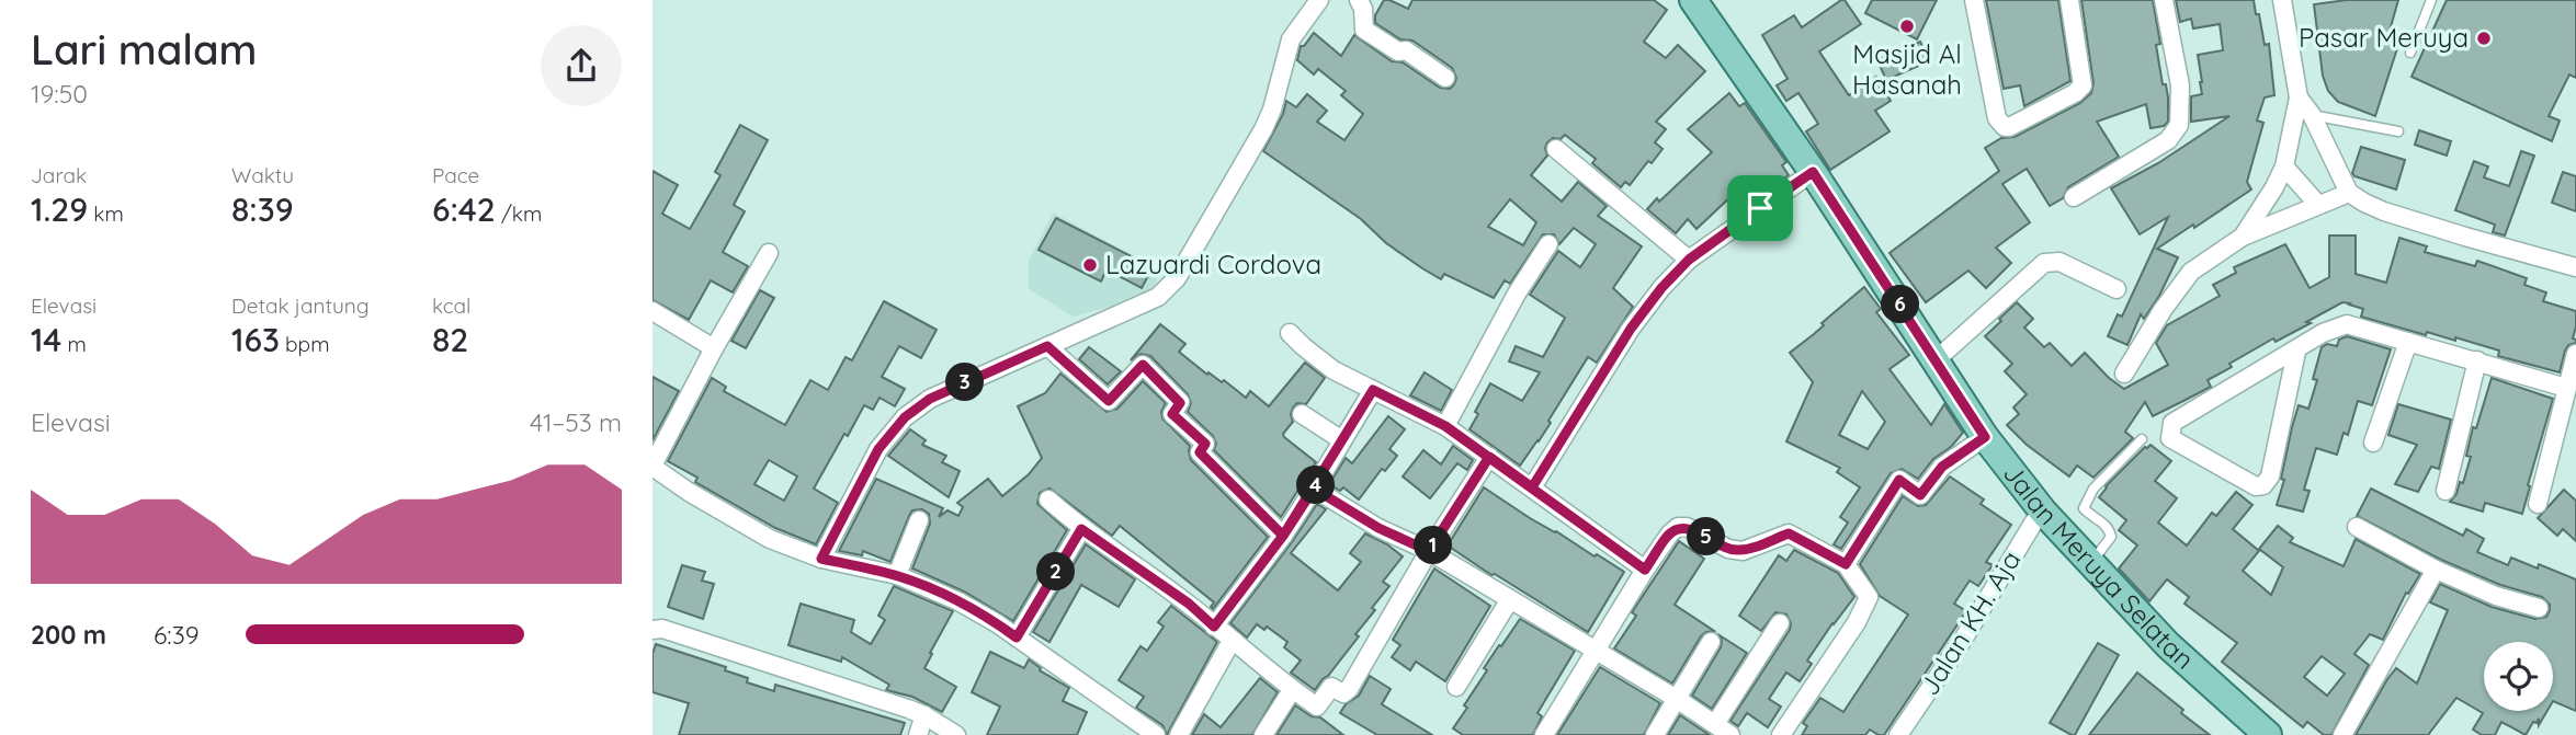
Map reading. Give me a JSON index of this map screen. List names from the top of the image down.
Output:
{
  "streets": {
    "main road": ["Jalan Meruya Selatan"],
    "street": ["Jalan KH. Aja"]
  },
  "crossings": [
    ["Jalan Meruya Selatan", "Jalan KH. Aja"]
  ],
  "places": ["Masjid Al Hasanah", "Pasar Meruya", "Lazuardi Cordova"],
  "page": {
    "heading": ["Lari malam", "19:50"],
    "stats": [
      ["Jarak", "1.29 km"],
      ["Waktu", "8:39"],
      ["Pace", "6:42 /km"],
      ["Elevasi", "14 m"],
      ["Detak jantung", "163 bpm"],
      ["kcal", "82"]
    ],
    "pins": [
      "6",
      "3",
      "4",
      "5",
      "1",
      "2"
    ],
    "chart": ["Elevasi", "41–53 m"],
    "list": [
      {
        "name": "200 m",
        "note": "6:39"
      }
    ]
  }
}
